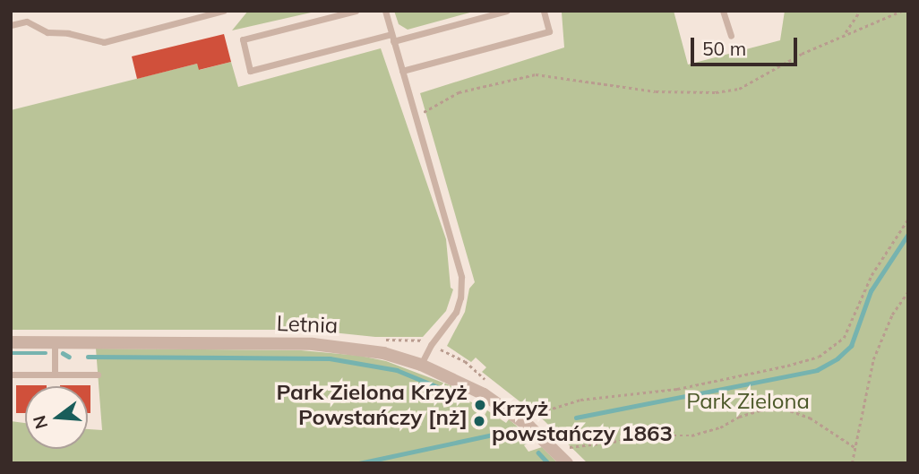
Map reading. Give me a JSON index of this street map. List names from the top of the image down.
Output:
{
  "streets": {
    "street": ["Letnia"]
  },
  "parks": ["Park Zielona"],
  "places": ["Park Zielona Krzyż Powstańczy [nż]", "Krzyż powstańczy 1863"],
  "scale_bar": "50 m",
  "north": "left"
}
